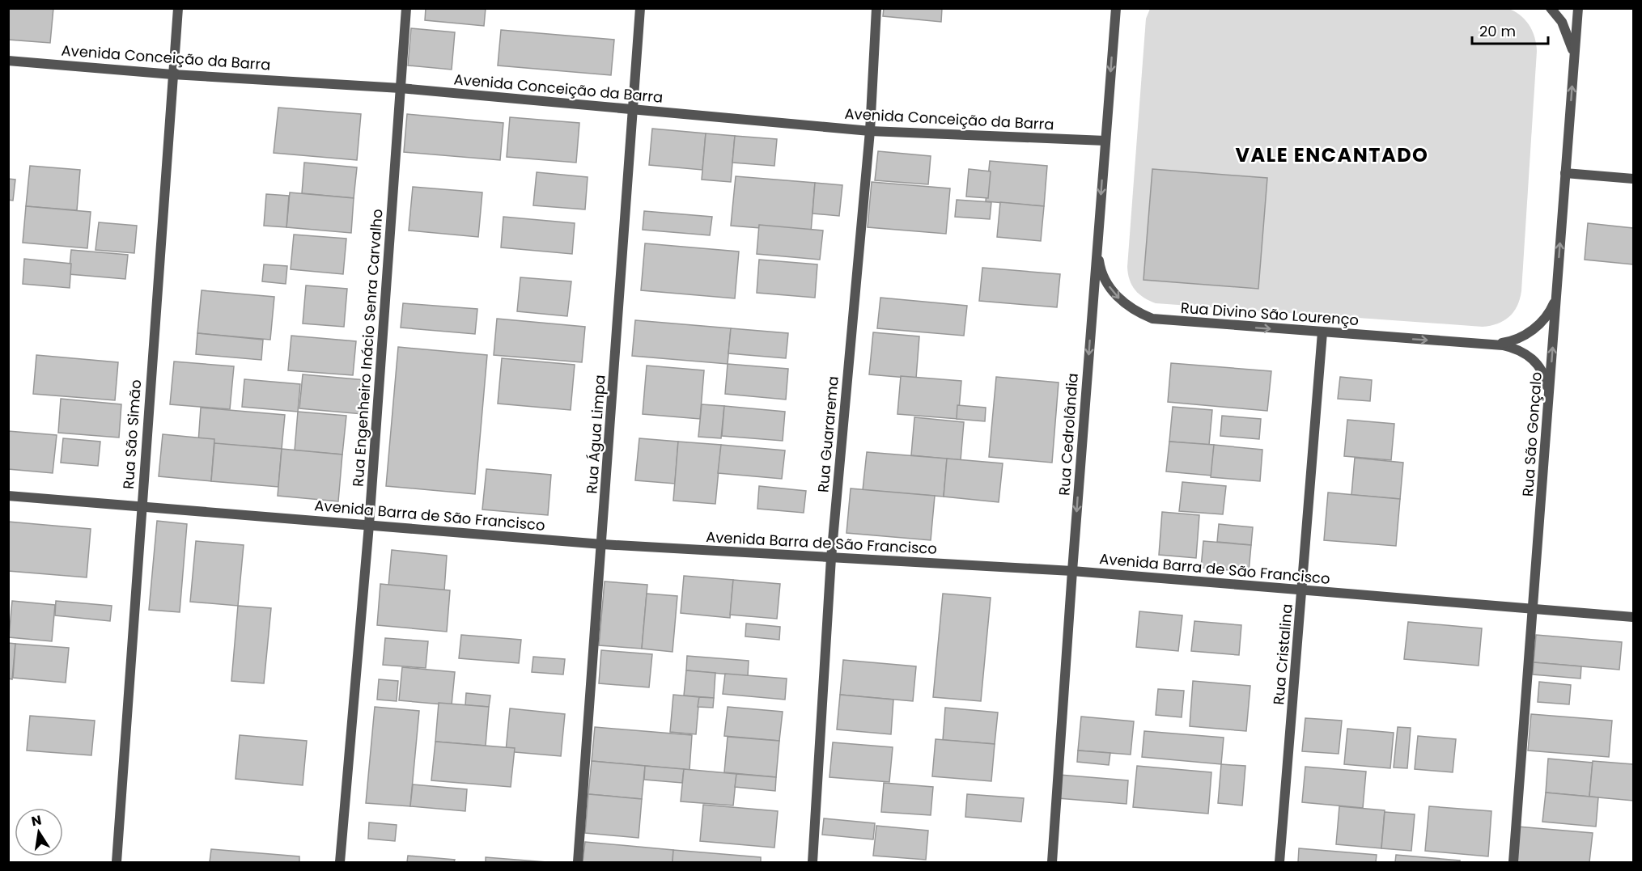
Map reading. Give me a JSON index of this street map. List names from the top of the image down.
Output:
{
  "streets": {
    "street": [
      "Avenida Conceição da Barra",
      "Rua Divino São Lourenço",
      "Rua Engenheiro Inácio Senra Carvalho",
      "Rua São Simão",
      "Rua Água Limpa",
      "Rua Guararema",
      "Rua Cedrolândia",
      "Rua São Gonçalo",
      "Avenida Barra de São Francisco",
      "Rua Cristalina"
    ]
  },
  "crossings": [
    ["Avenida Conceição da Barra", "Rua Engenheiro Inácio Senra Carvalho"],
    ["Avenida Conceição da Barra", "Rua São Simão"],
    ["Avenida Conceição da Barra", "Rua Água Limpa"],
    ["Avenida Conceição da Barra", "Rua Guararema"],
    ["Avenida Conceição da Barra", "Rua Cedrolândia"],
    ["Rua Divino São Lourenço", "Rua Cedrolândia"],
    ["Rua Divino São Lourenço", "Rua São Gonçalo"],
    ["Rua Divino São Lourenço", "Rua Cristalina"],
    ["Rua Engenheiro Inácio Senra Carvalho", "Avenida Barra de São Francisco"],
    ["Rua São Simão", "Avenida Barra de São Francisco"],
    ["Rua Água Limpa", "Avenida Barra de São Francisco"],
    ["Rua Guararema", "Avenida Barra de São Francisco"],
    ["Rua Cedrolândia", "Avenida Barra de São Francisco"],
    ["Rua São Gonçalo", "Avenida Barra de São Francisco"],
    ["Avenida Barra de São Francisco", "Rua Cristalina"]
  ],
  "one_way": ["Rua Divino São Lourenço", "Rua Cedrolândia", "Rua São Gonçalo"],
  "districts": ["VALE ENCANTADO"],
  "scale_bar": "20 m",
  "north": "top"
}
